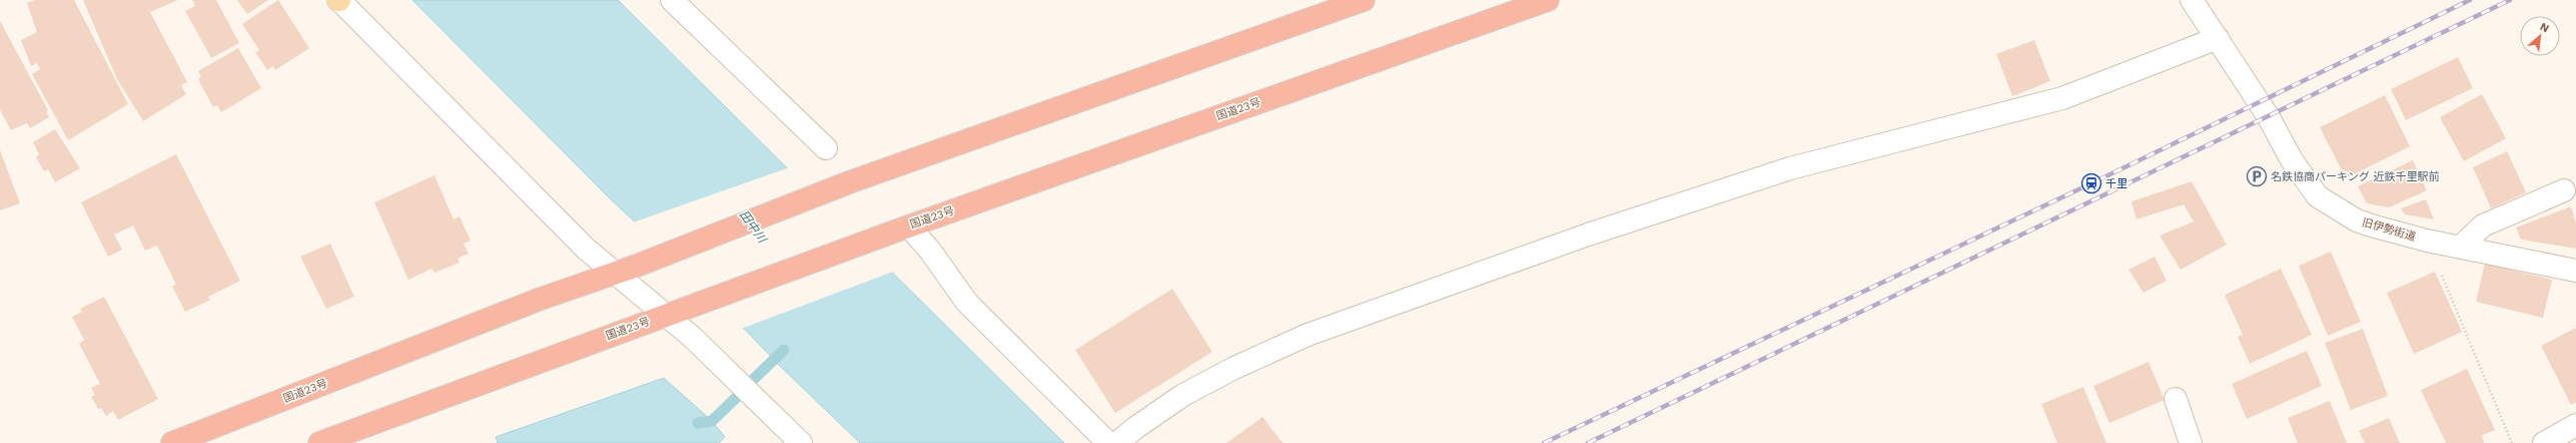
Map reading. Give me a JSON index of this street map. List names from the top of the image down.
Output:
{
  "streets": {
    "highway": ["国道23号"],
    "street": ["旧伊勢街道"]
  },
  "water": ["田中川"],
  "places": {
    "parking": ["名鉄協商パーキング 近鉄千里駅前"],
    "station": ["千里"]
  },
  "north": "top right"
}
